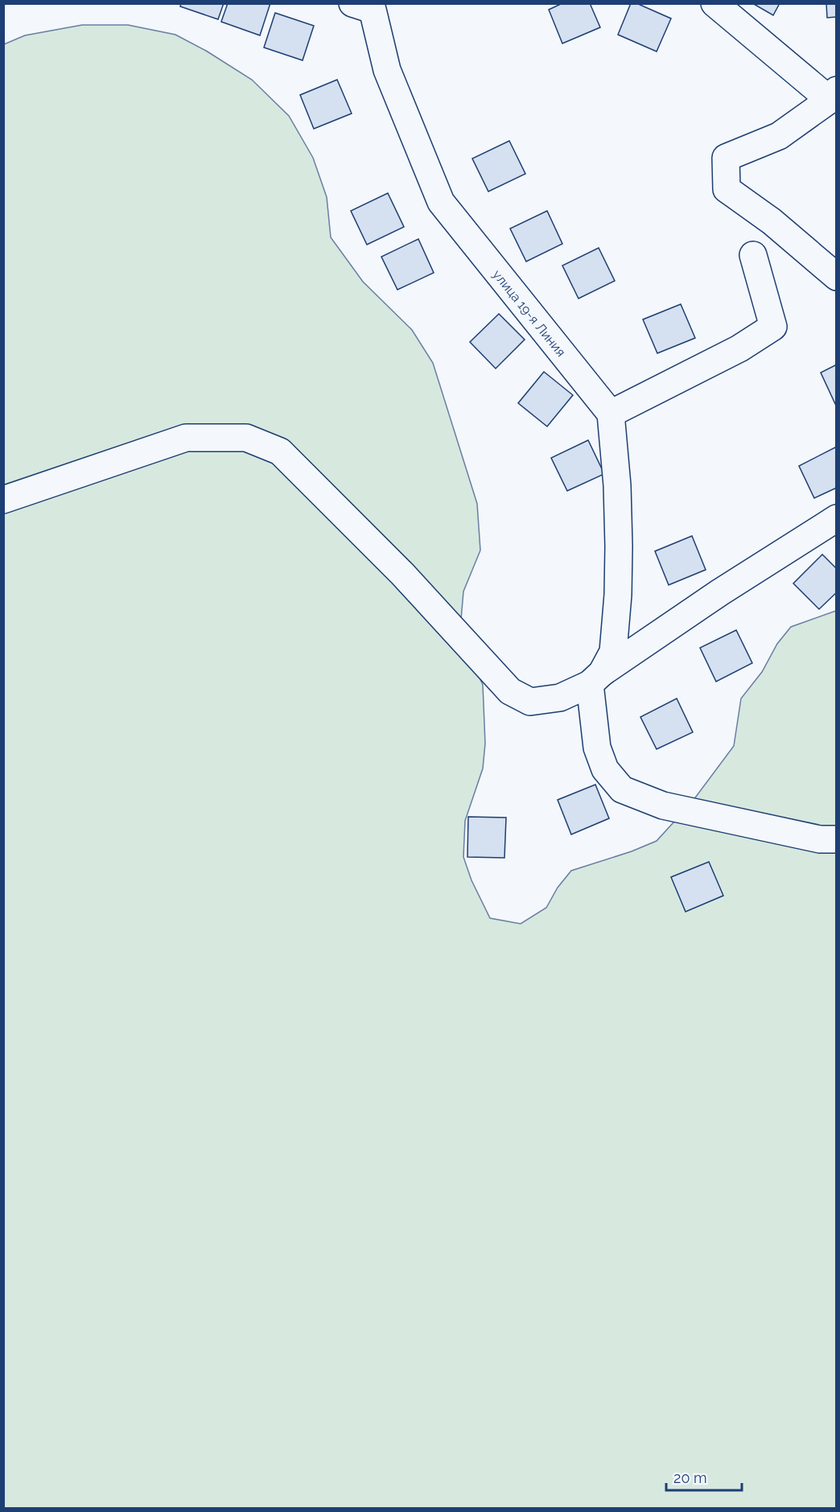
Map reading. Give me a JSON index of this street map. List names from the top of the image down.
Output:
{
  "streets": {
    "street": ["улица 19-я Линия"]
  },
  "scale_bar": "20 m"
}
